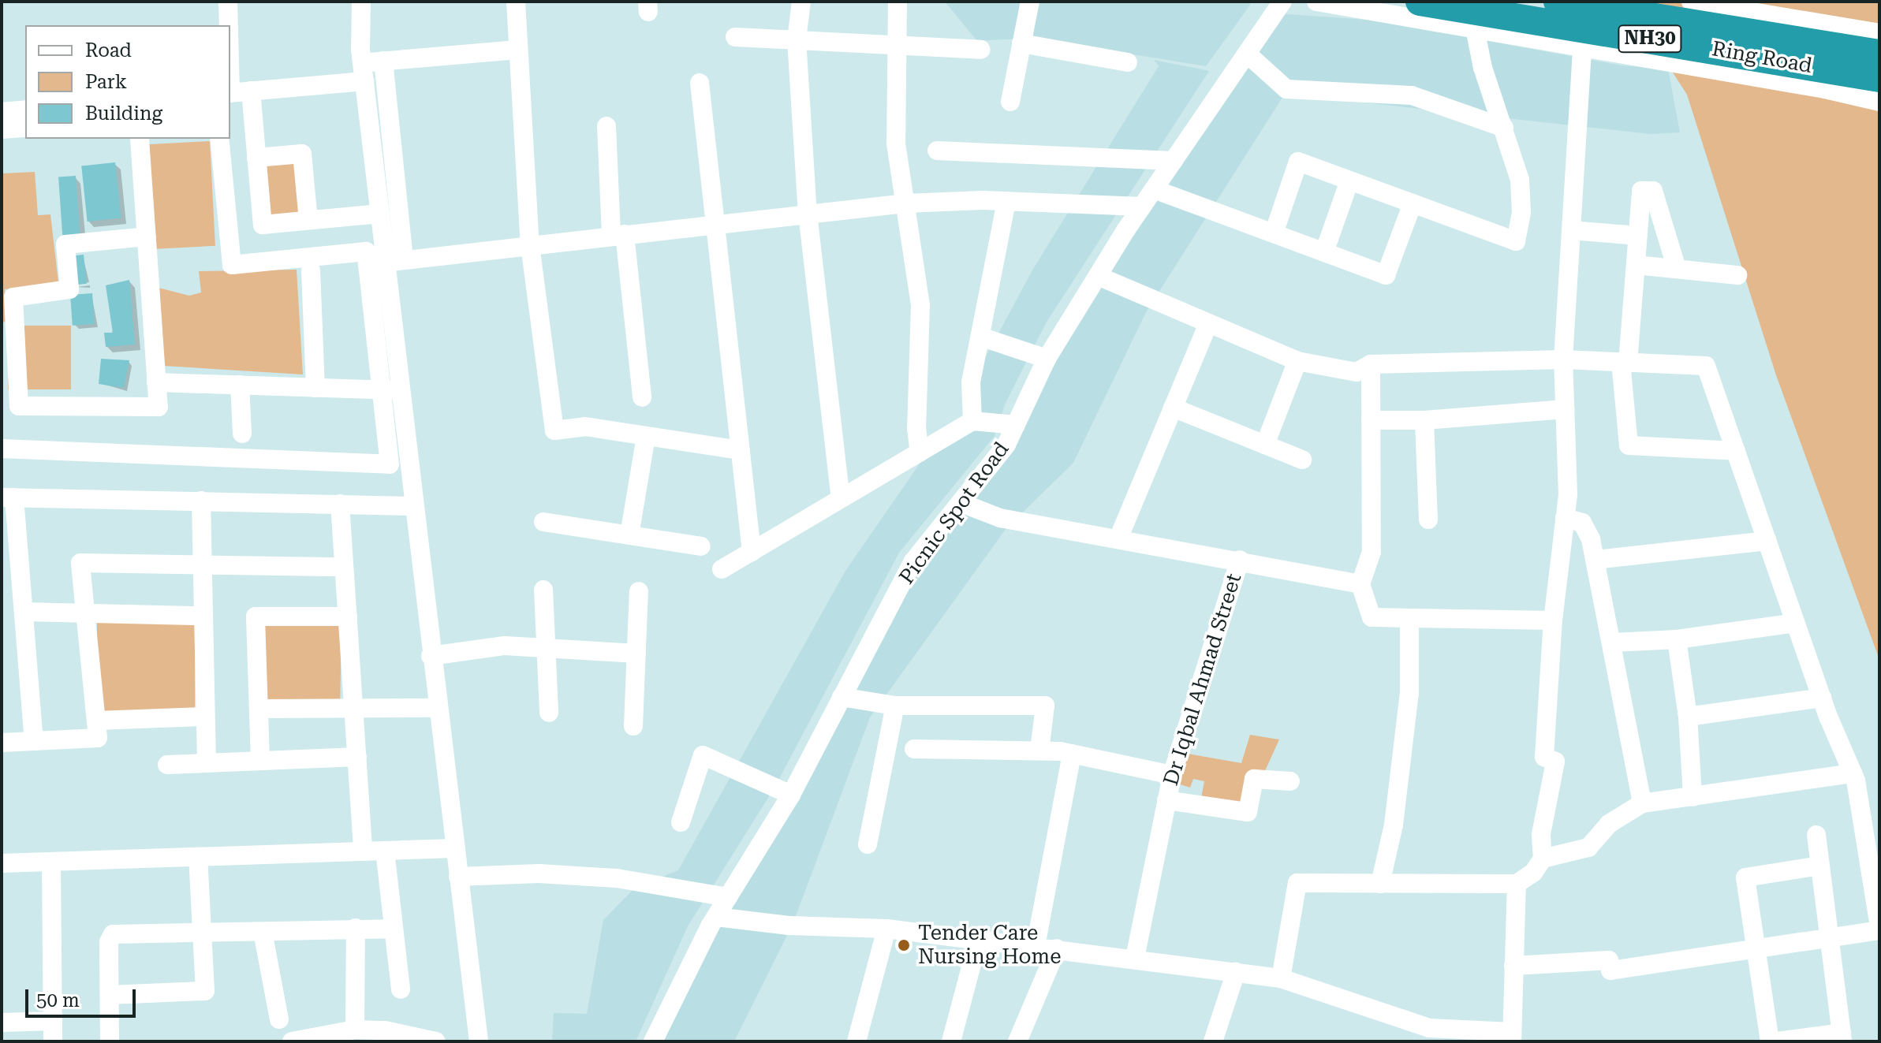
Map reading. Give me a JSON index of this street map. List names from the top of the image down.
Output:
{
  "streets": {
    "highway": ["NH30", "Ring Road"],
    "street": ["Picnic Spot Road", "Dr Iqbal Ahmad Street"]
  },
  "places": ["Tender Care Nursing Home"],
  "legend": ["Road", "Park", "Building"],
  "scale_bar": "50 m"
}
